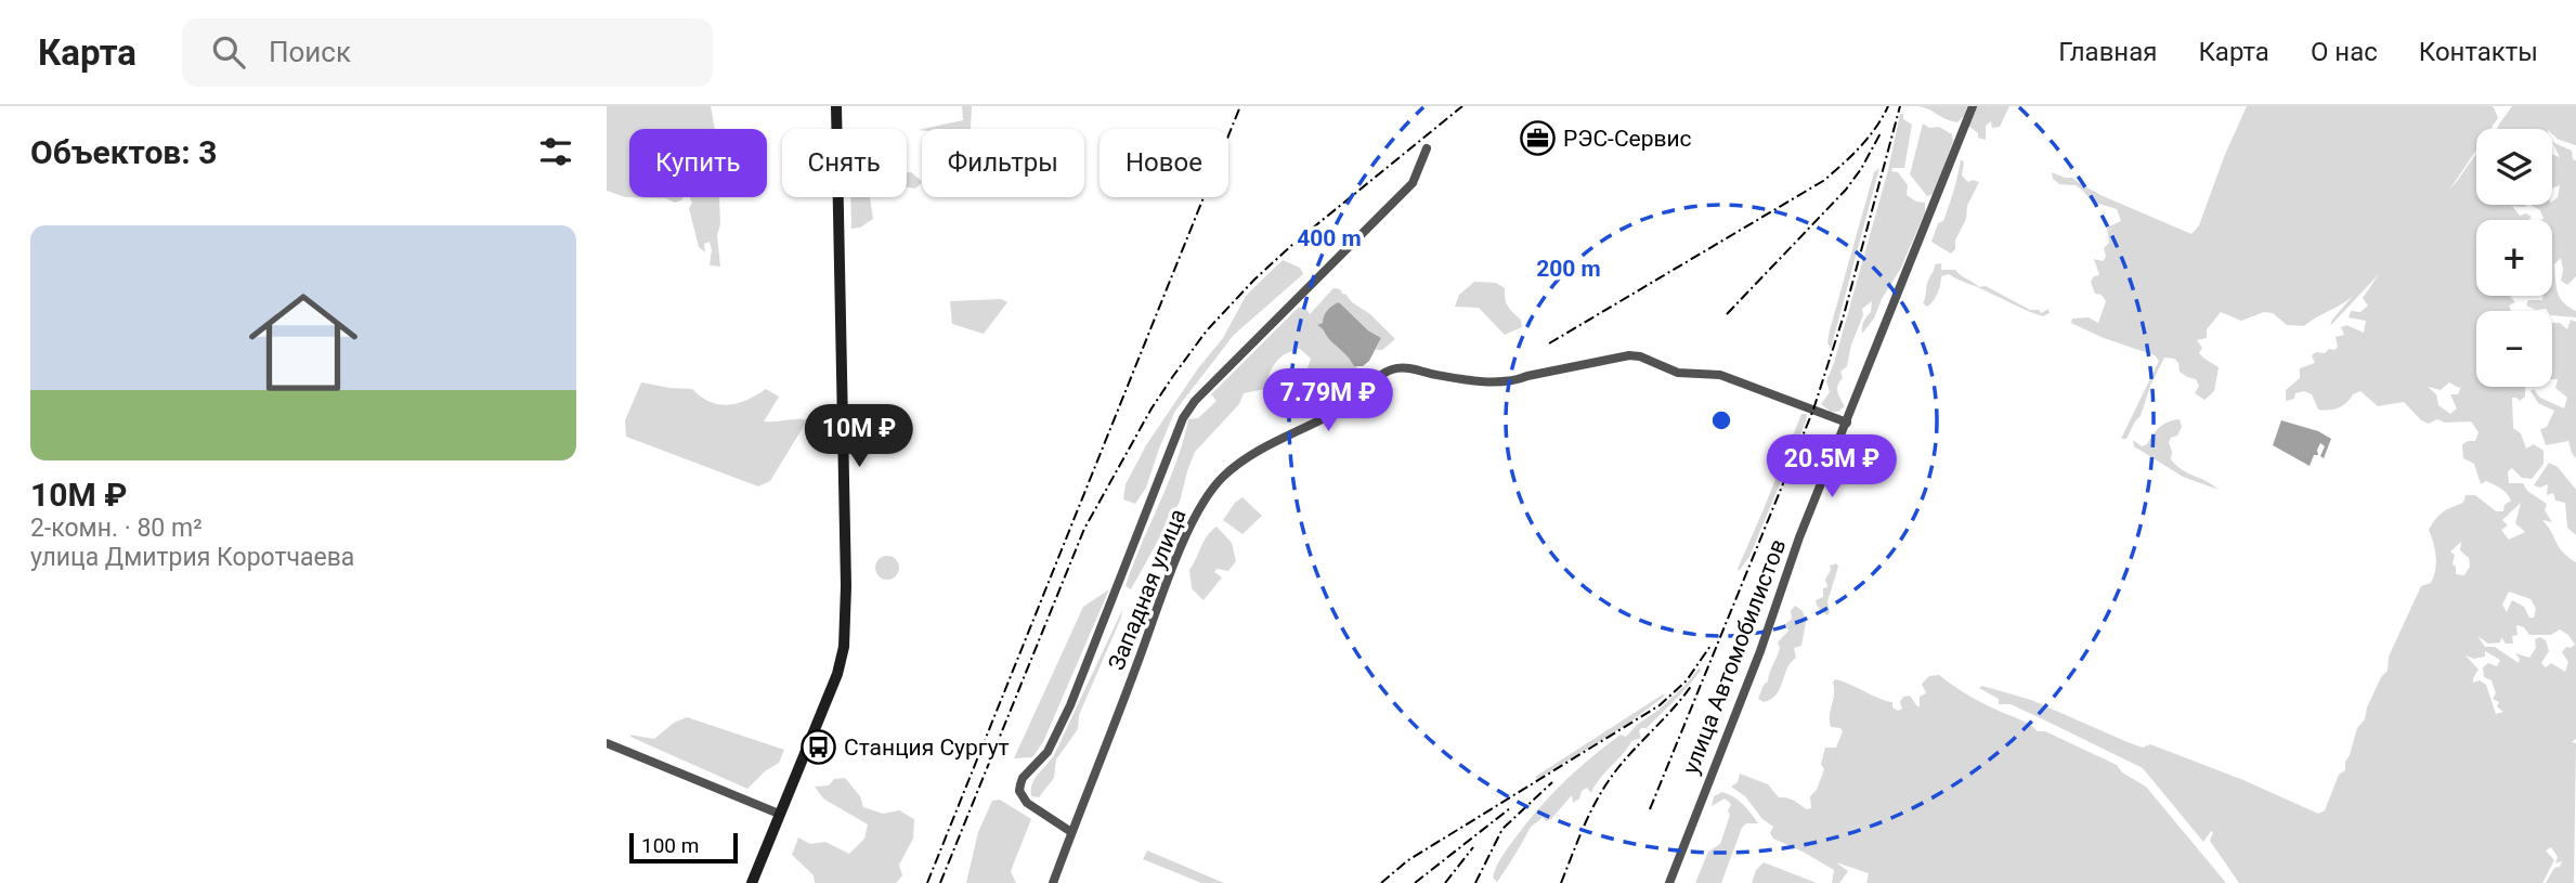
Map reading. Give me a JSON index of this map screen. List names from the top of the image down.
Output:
{
  "streets": {
    "street": ["Западная улица", "улица Автомобилистов"]
  },
  "crossings": [
    ["Западная улица", "улица Автомобилистов"]
  ],
  "places": {
    "office": ["РЭС-Сервис"],
    "bus stop": ["Станция Сургут"]
  },
  "scale_bar": "100 m",
  "page": {
    "header": "Карта",
    "search": "Поиск",
    "nav": [
      "Главная",
      "Карта",
      "О нас",
      "Контакты"
    ],
    "heading": "Объектов: 3",
    "map_buttons": ["+", "−"],
    "chip": [
      "Купить",
      "Снять",
      "Фильтры",
      "Новое"
    ],
    "list": [
      {
        "name": "10M ₽",
        "note": "2-комн. · 80 m² · улица Дмитрия Коротчаева"
      }
    ],
    "price": ["7.79M ₽", "10M ₽", "20.5M ₽"],
    "scale": "100 m"
  },
  "rings": ["400 m", "200 m"]
}
